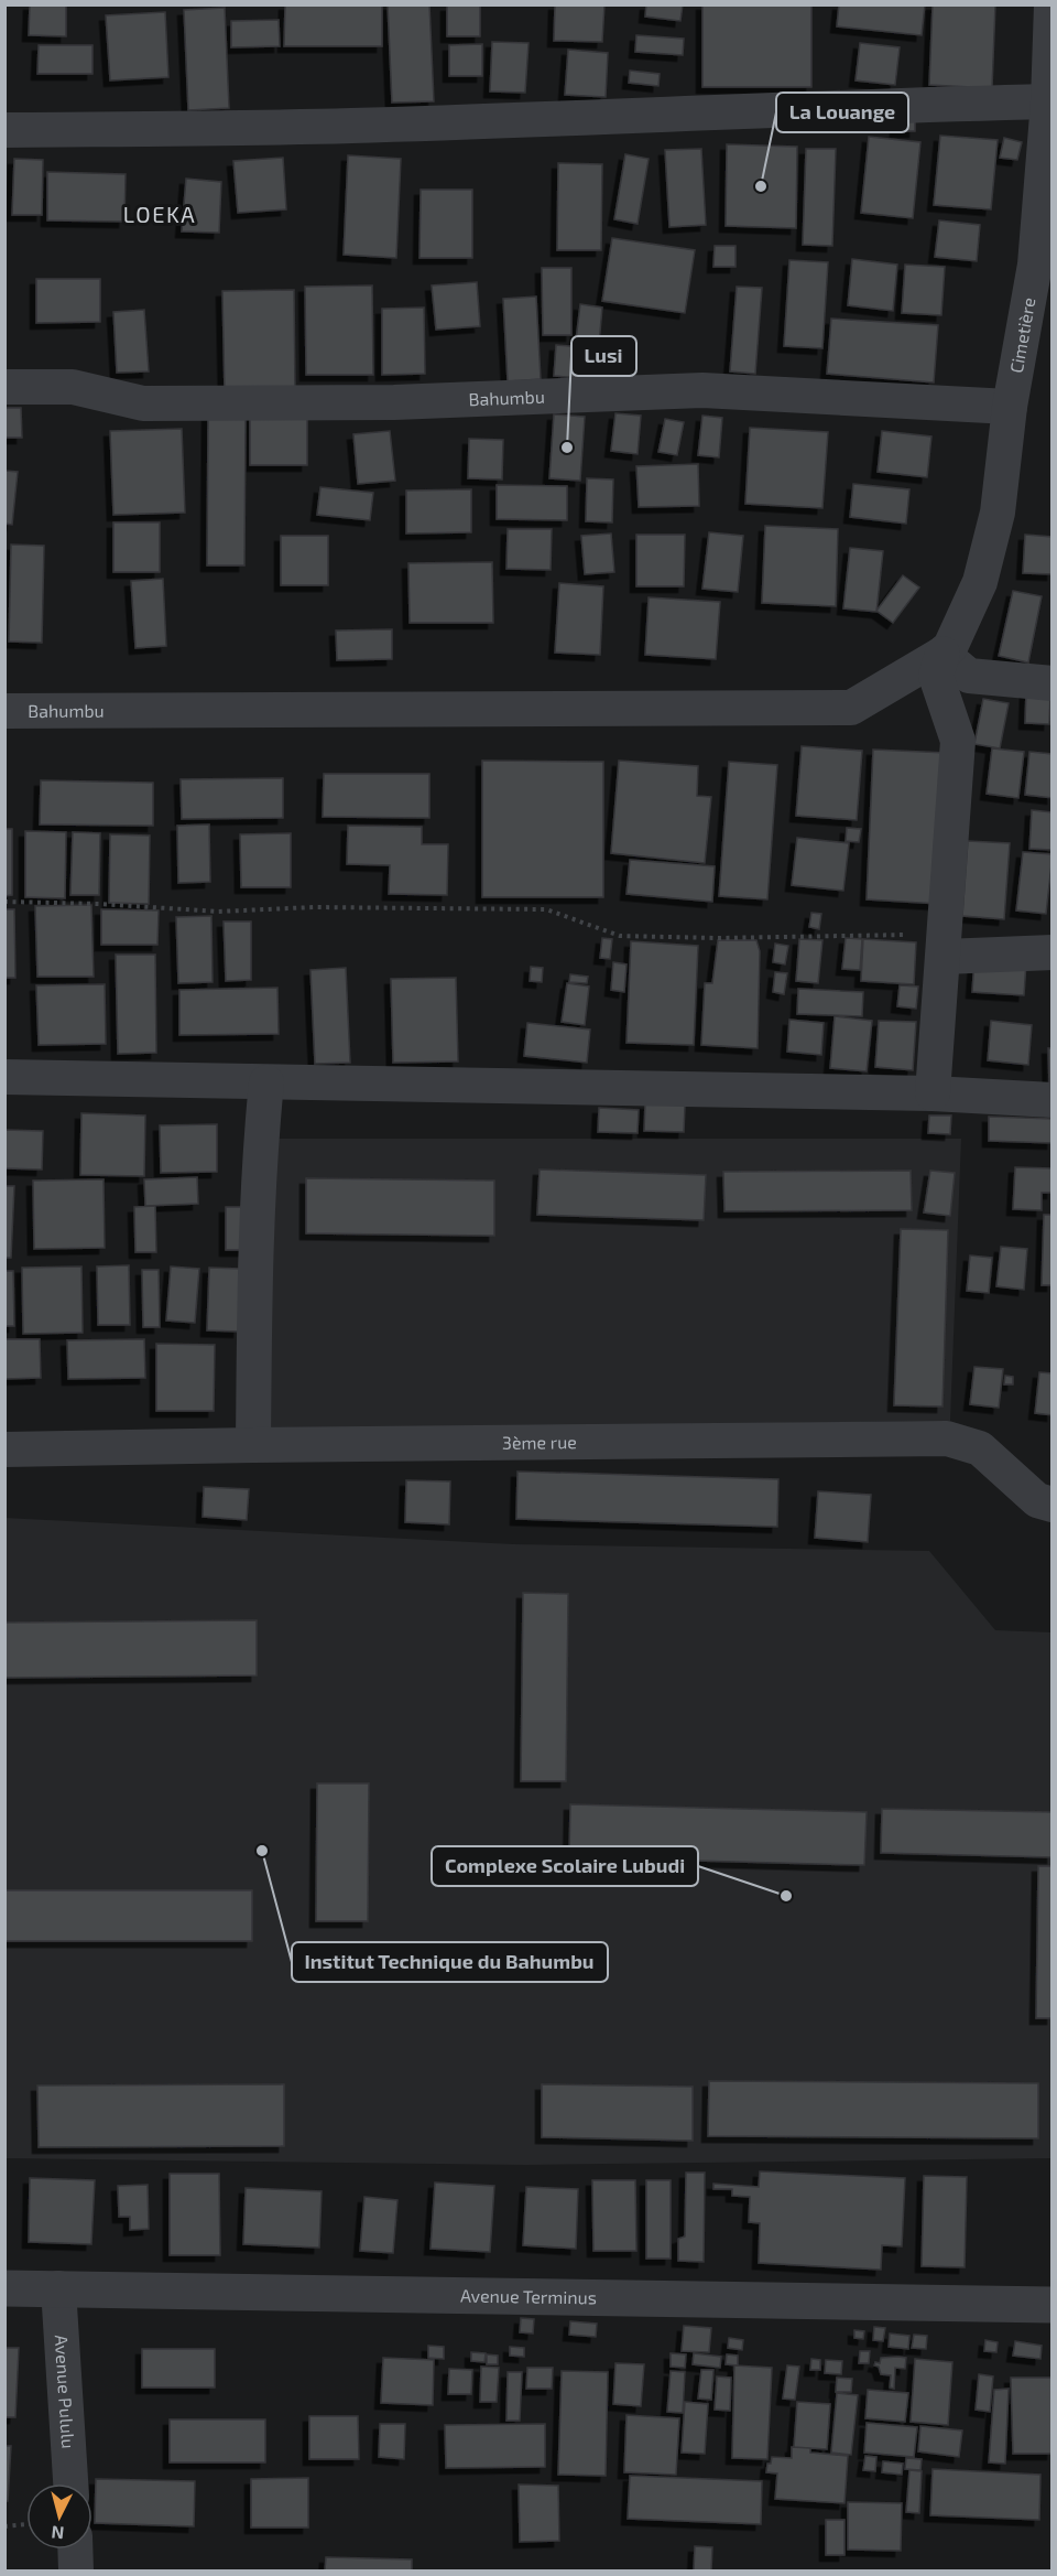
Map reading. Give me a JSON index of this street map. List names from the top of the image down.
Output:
{
  "streets": {
    "street": [
      "Cimetière",
      "Bahumbu",
      "3ème rue",
      "Avenue Terminus",
      "Avenue Pululu"
    ]
  },
  "crossings": [
    ["Cimetière", "Bahumbu"],
    ["Avenue Terminus", "Avenue Pululu"]
  ],
  "districts": ["LOEKA"],
  "places": [
    "La Louange",
    "Lusi",
    "Institut Technique du Bahumbu",
    "Complexe Scolaire Lubudi"
  ],
  "north": "bottom"
}
